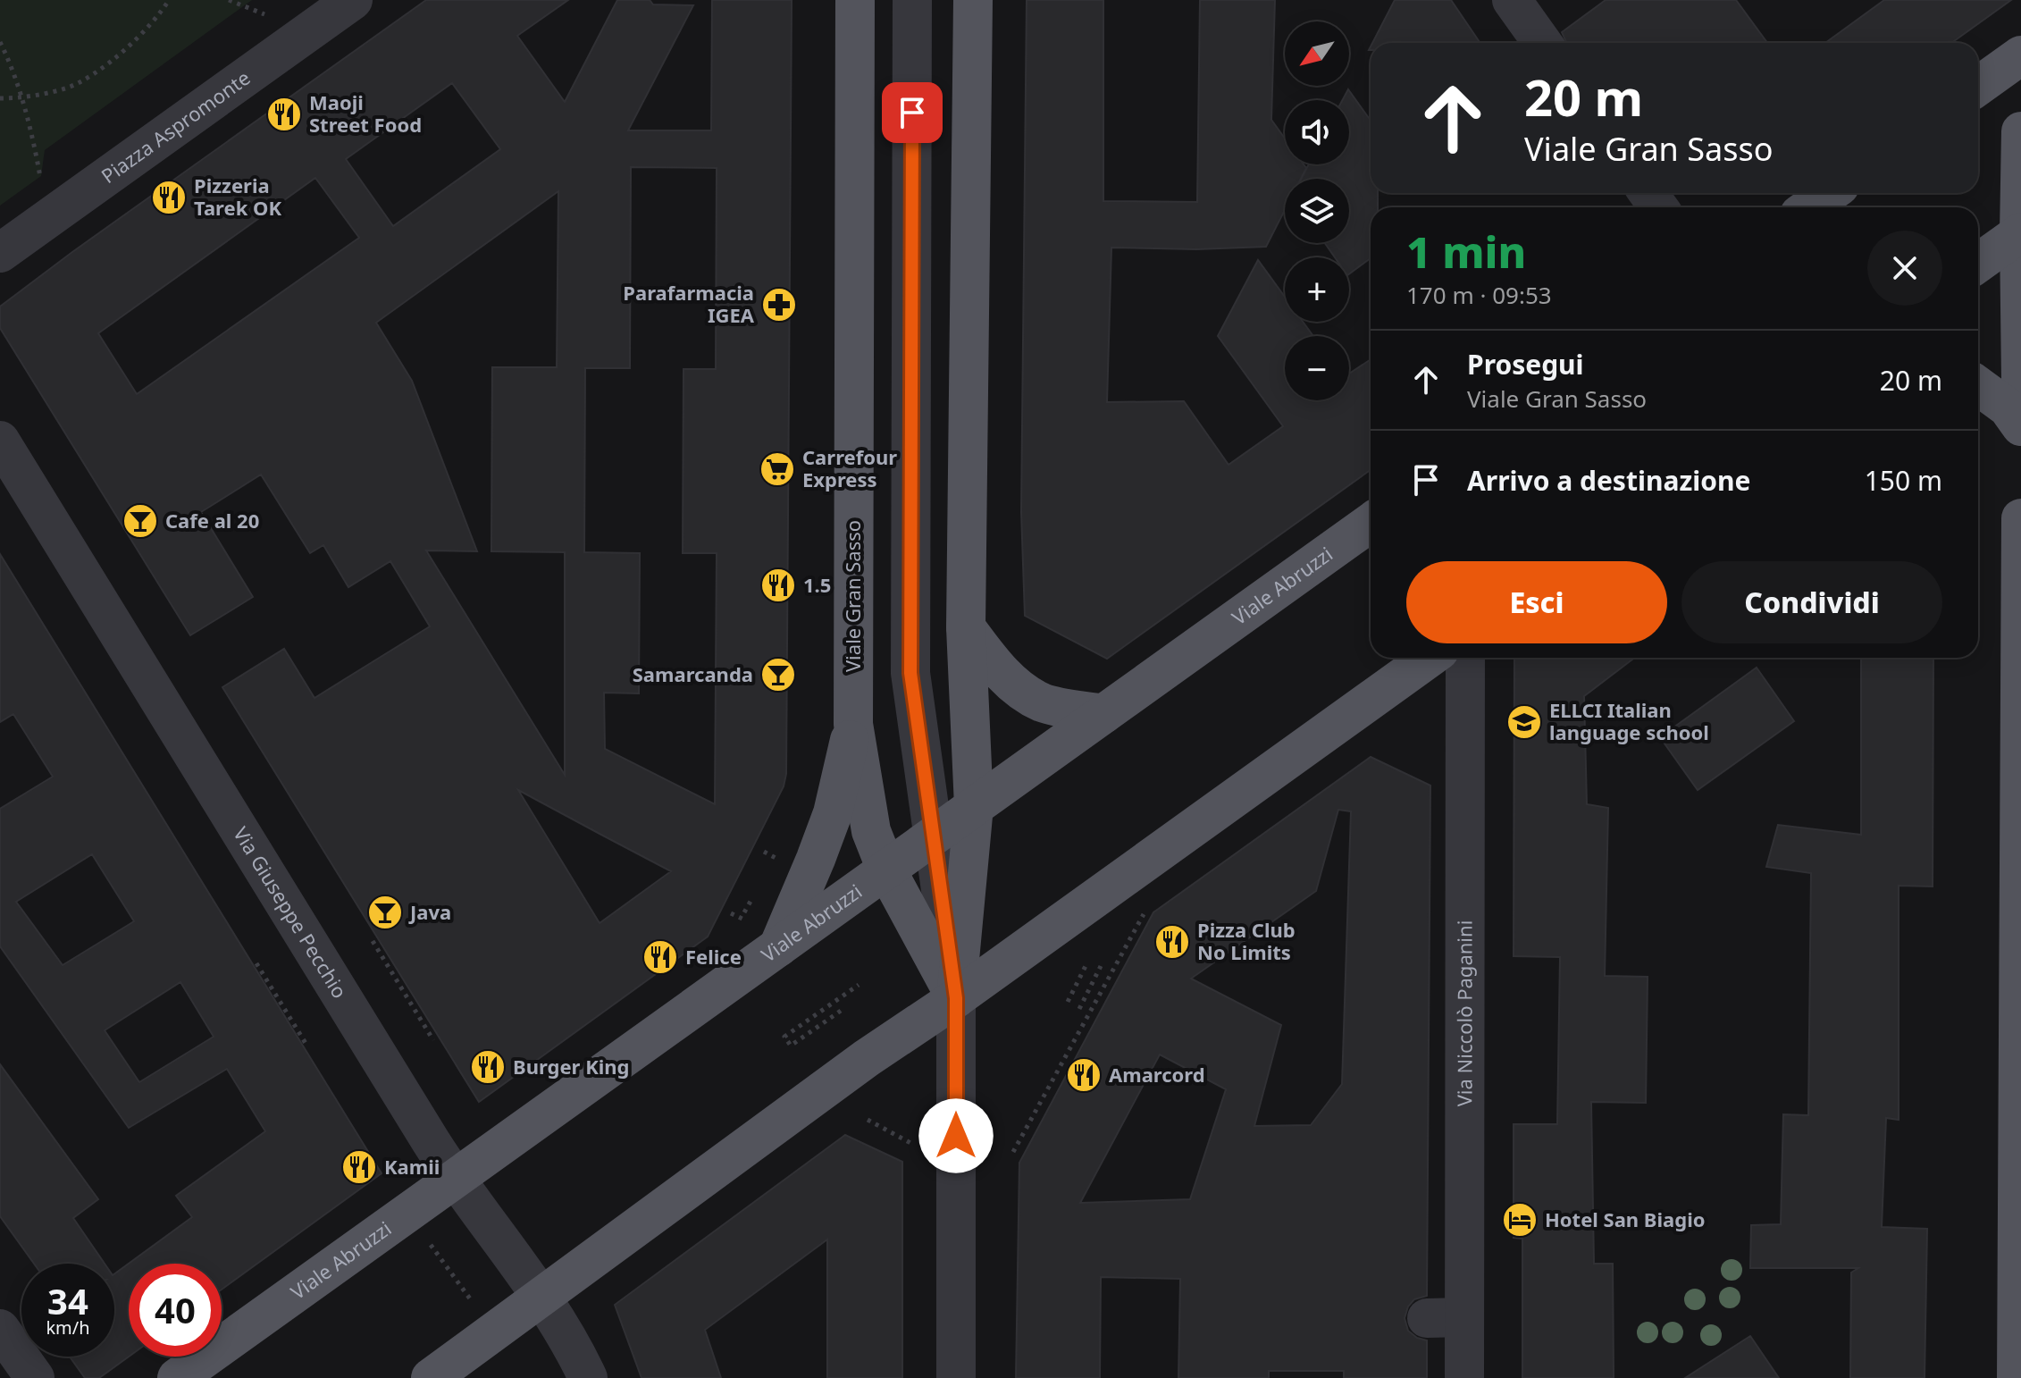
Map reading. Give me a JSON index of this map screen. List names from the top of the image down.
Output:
{
  "streets": {
    "main road": ["Viale Abruzzi", "Viale Gran Sasso"],
    "street": ["Piazza Aspromonte", "Via Giuseppe Pecchio", "Via Niccolò Paganini"]
  },
  "crossings": [
    ["Viale Abruzzi", "Viale Gran Sasso"],
    ["Viale Abruzzi", "Via Giuseppe Pecchio"]
  ],
  "places": {
    "restaurant": [
      "Maoji Street Food",
      "Pizzeria Tarek OK",
      "1.5",
      "Pizza Club No Limits",
      "Felice",
      "Burger King",
      "Amarcord",
      "Kamii"
    ],
    "pharmacy": ["Parafarmacia IGEA"],
    "supermarket": ["Carrefour Express"],
    "bar": ["Cafe al 20", "Samarcanda", "Java"],
    "school or university": ["ELLCI Italian language school"],
    "hotel": ["Hotel San Biagio"]
  },
  "north": "bottom left",
  "page": {
    "map_buttons": ["+", "−"],
    "turn": ["20 m", "Viale Gran Sasso"],
    "heading": ["1 min", "170 m · 09:53"],
    "list": [
      {
        "name": "Prosegui",
        "note": "Viale Gran Sasso",
        "value": "20 m"
      },
      {
        "name": "Arrivo a destinazione",
        "value": "150 m"
      }
    ],
    "buttons": ["Esci", "Condividi"],
    "speed": "34 km/h",
    "limit": "40"
  }
}
